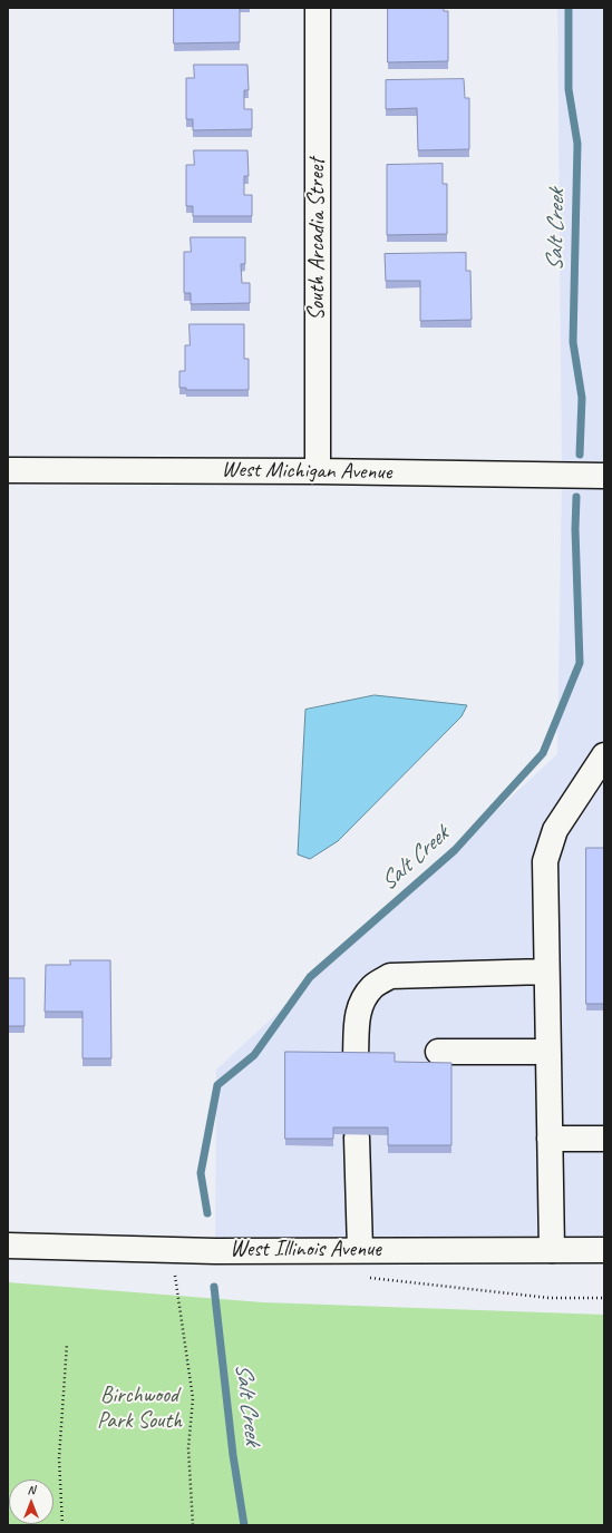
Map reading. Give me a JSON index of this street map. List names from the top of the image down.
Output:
{
  "streets": {
    "street": ["South Arcadia Street", "West Michigan Avenue", "West Illinois Avenue"]
  },
  "crossings": [
    ["South Arcadia Street", "West Michigan Avenue"]
  ],
  "water": ["Salt Creek"],
  "parks": ["Birchwood Park South"],
  "north": "top"
}
